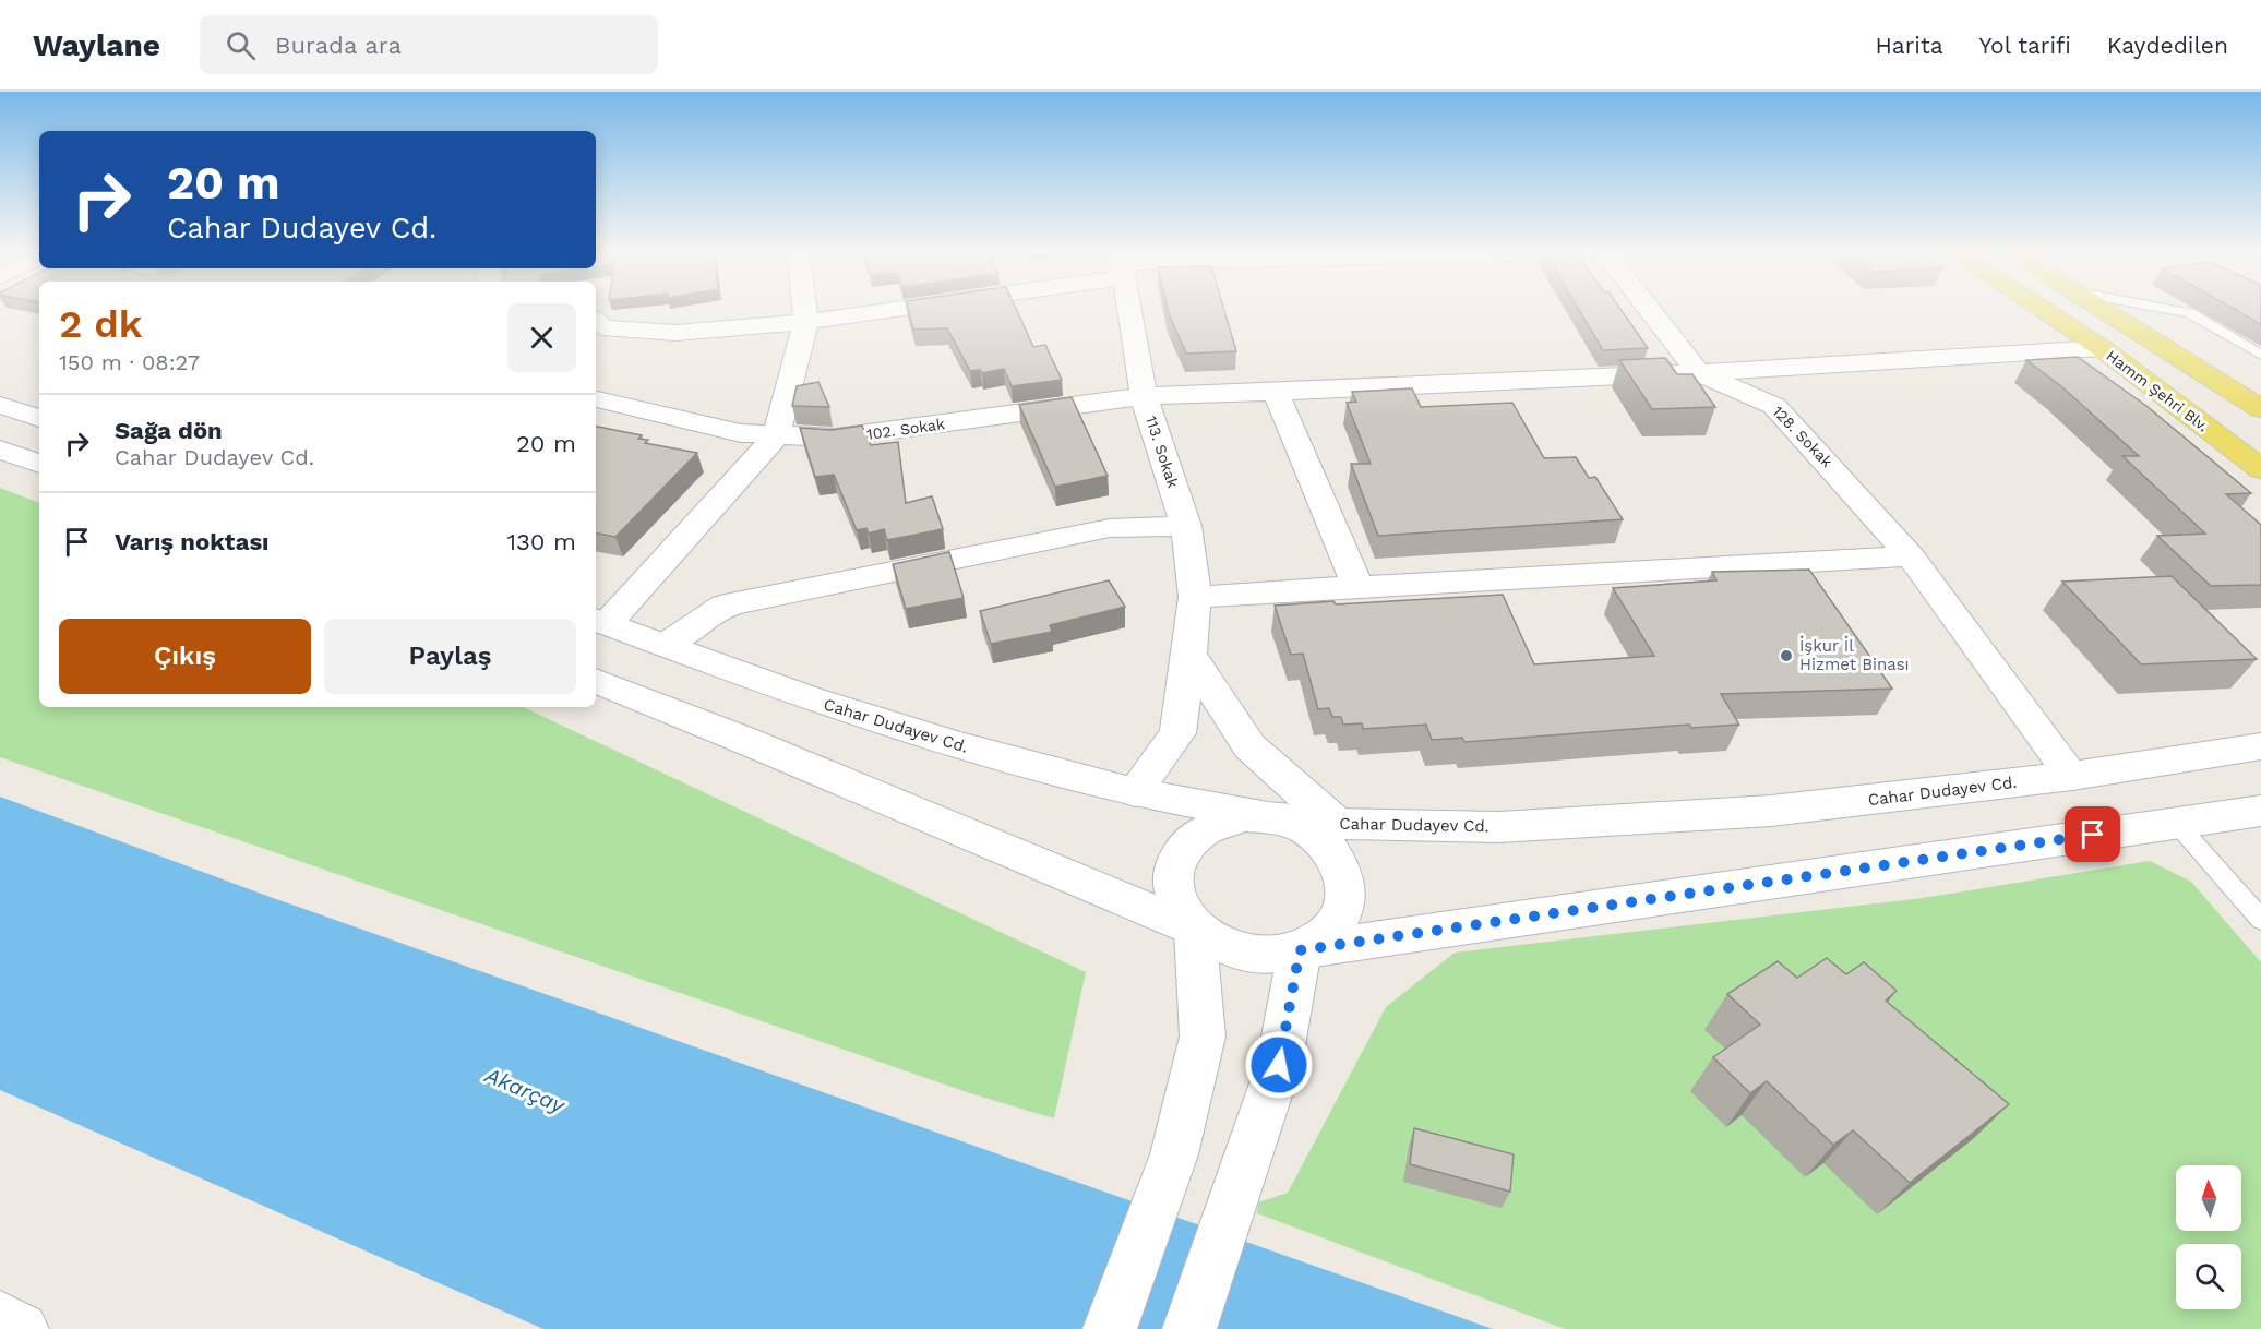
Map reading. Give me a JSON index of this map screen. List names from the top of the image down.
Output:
{
  "streets": {
    "main road": ["Hamm Şehri Blv."],
    "street": [
      "102. Sokak",
      "128. Sokak",
      "113. Sokak",
      "Cahar Dudayev Cd."
    ]
  },
  "crossings": [
    ["Hamm Şehri Blv.", "102. Sokak"],
    ["102. Sokak", "128. Sokak"],
    ["102. Sokak", "113. Sokak"],
    ["128. Sokak", "Cahar Dudayev Cd."],
    ["113. Sokak", "Cahar Dudayev Cd."]
  ],
  "water": ["Akarçay"],
  "places": ["İşkur İl Hizmet Binası"],
  "north": "top",
  "page": {
    "header": "Waylane",
    "search": "Burada ara",
    "nav": ["Harita", "Yol tarifi", "Kaydedilen"],
    "turn": ["20 m", "Cahar Dudayev Cd."],
    "heading": ["2 dk", "150 m · 08:27"],
    "list": [
      {
        "name": "Sağa dön",
        "note": "Cahar Dudayev Cd.",
        "value": "20 m"
      },
      {
        "name": "Varış noktası",
        "value": "130 m"
      }
    ],
    "buttons": ["Çıkış", "Paylaş"]
  }
}
